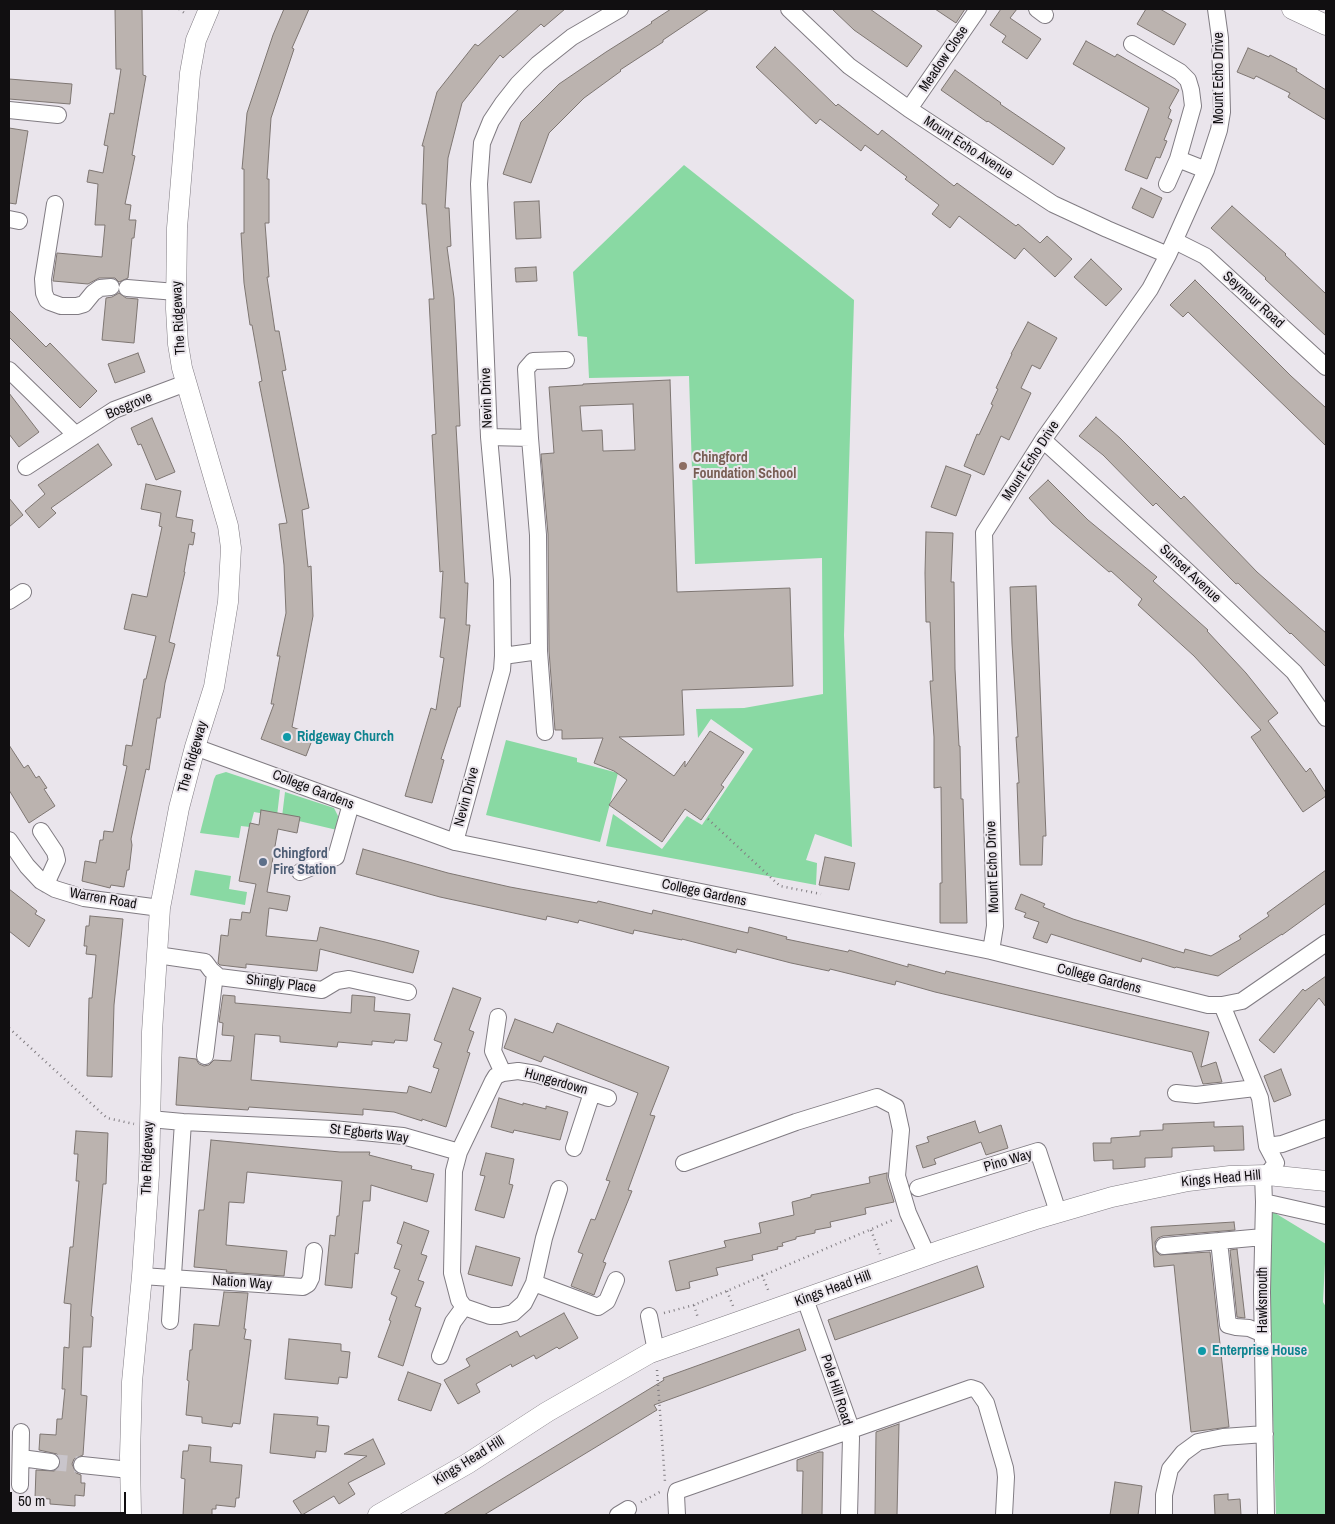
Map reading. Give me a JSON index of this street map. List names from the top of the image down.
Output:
{
  "streets": {
    "main road": ["The Ridgeway", "Kings Head Hill"],
    "street": [
      "Meadow Close",
      "Mount Echo Drive",
      "Mount Echo Avenue",
      "Seymour Road",
      "Nevin Drive",
      "Bosgrove",
      "Sunset Avenue",
      "College Gardens",
      "Warren Road",
      "Shingly Place",
      "Hungerdown",
      "St Egberts Way",
      "Pino Way",
      "Nation Way",
      "Hawksmouth",
      "Pole Hill Road"
    ]
  },
  "crossings": [
    ["Meadow Close", "Mount Echo Avenue"],
    ["Mount Echo Drive", "Mount Echo Avenue"],
    ["Mount Echo Drive", "Seymour Road"],
    ["Mount Echo Drive", "Sunset Avenue"],
    ["Mount Echo Drive", "College Gardens"],
    ["Mount Echo Avenue", "Seymour Road"],
    ["The Ridgeway", "Bosgrove"],
    ["The Ridgeway", "College Gardens"],
    ["The Ridgeway", "Warren Road"],
    ["The Ridgeway", "Shingly Place"],
    ["The Ridgeway", "St Egberts Way"],
    ["The Ridgeway", "Nation Way"],
    ["Nevin Drive", "College Gardens"],
    ["Pino Way", "Kings Head Hill"],
    ["Kings Head Hill", "Hawksmouth"],
    ["Kings Head Hill", "Pole Hill Road"]
  ],
  "places": [
    "Chingford Foundation School",
    "Ridgeway Church",
    "Chingford Fire Station",
    "Enterprise House"
  ],
  "scale_bar": "50 m"
}
